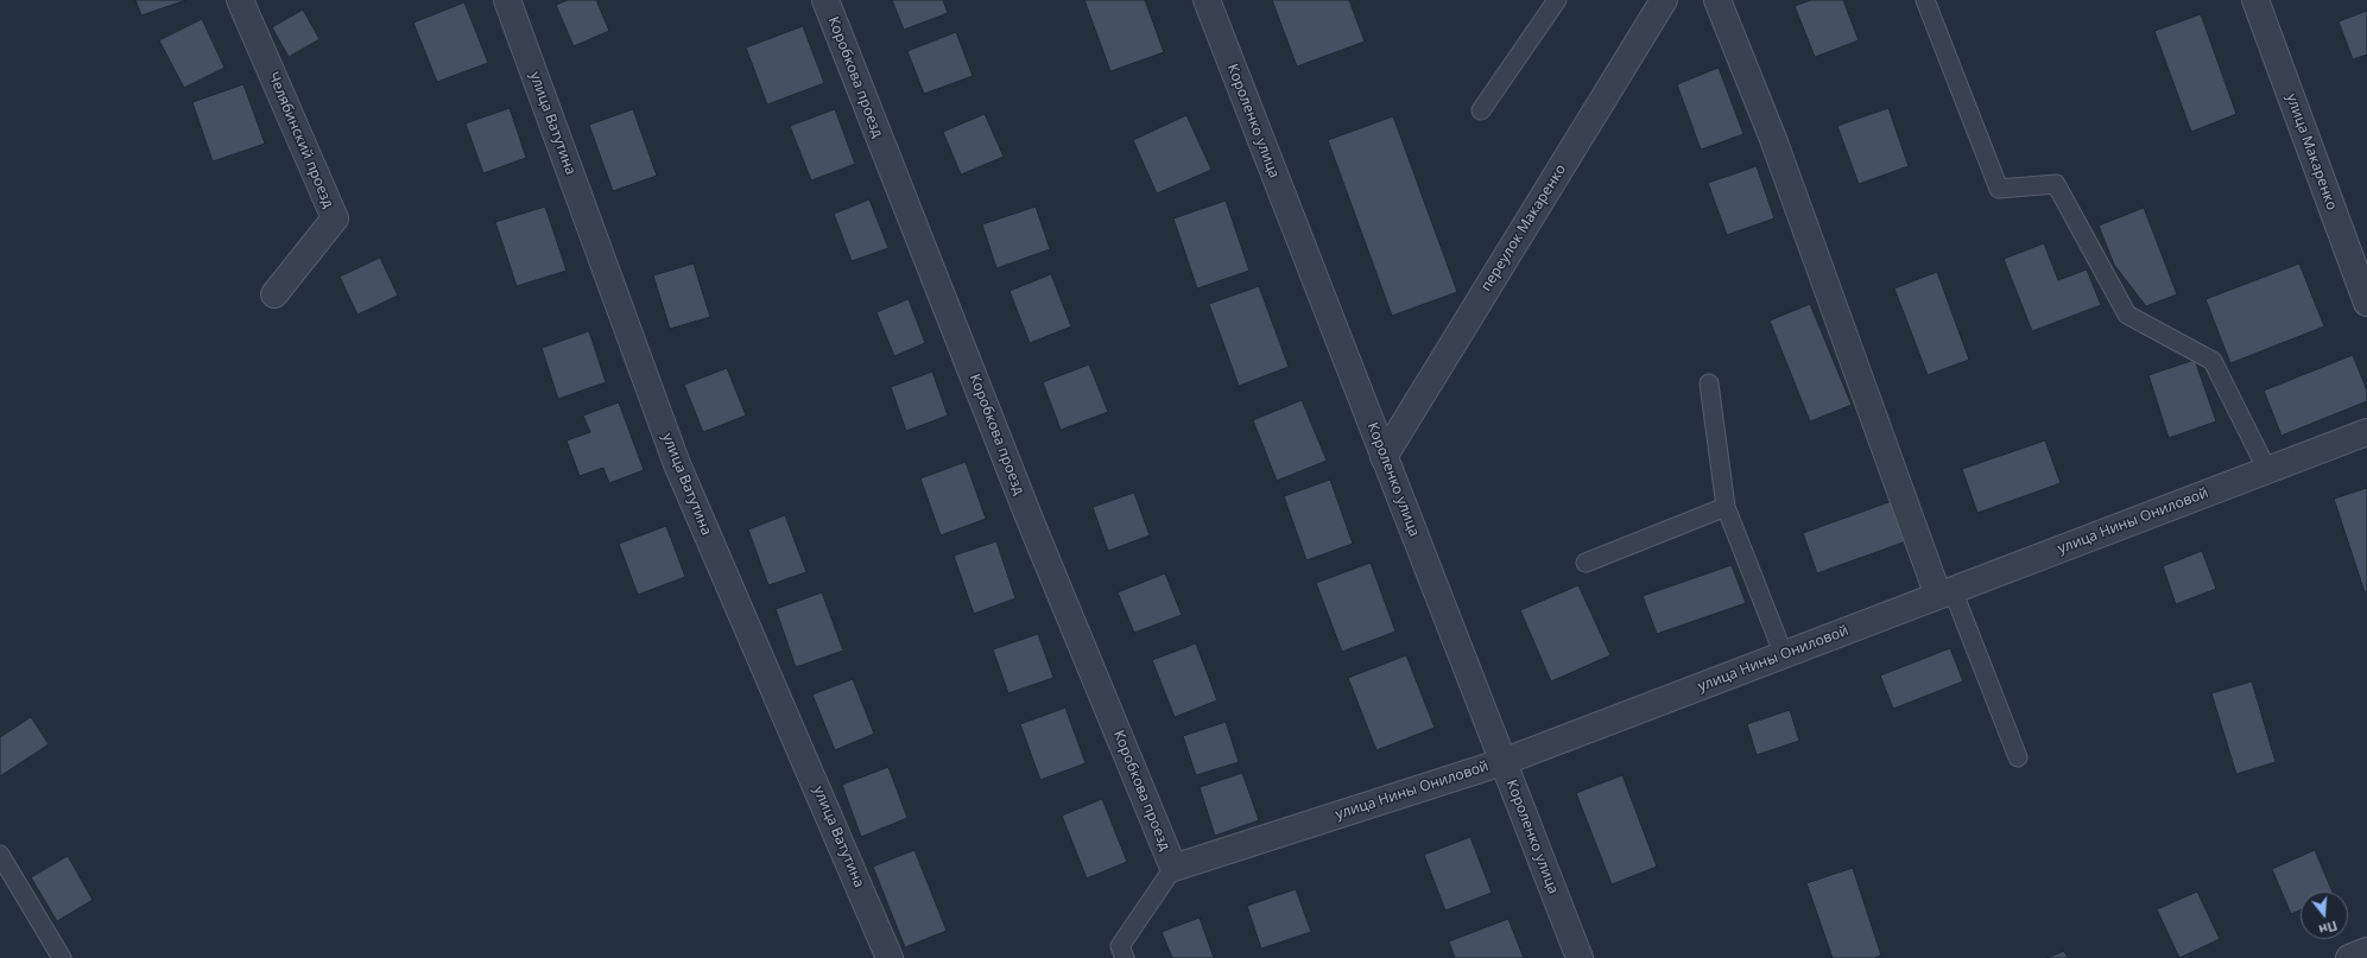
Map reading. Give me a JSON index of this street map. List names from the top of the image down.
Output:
{
  "streets": {
    "street": [
      "Коробкова проезд",
      "Короленко улица",
      "улица Ватутина",
      "Челябинский проезд",
      "улица Макаренко",
      "переулок Макаренко",
      "улица Нины Ониловой"
    ]
  },
  "crossings": [
    ["Коробкова проезд", "улица Нины Ониловой"],
    ["Короленко улица", "переулок Макаренко"],
    ["Короленко улица", "улица Нины Ониловой"]
  ],
  "north": "bottom"
}
